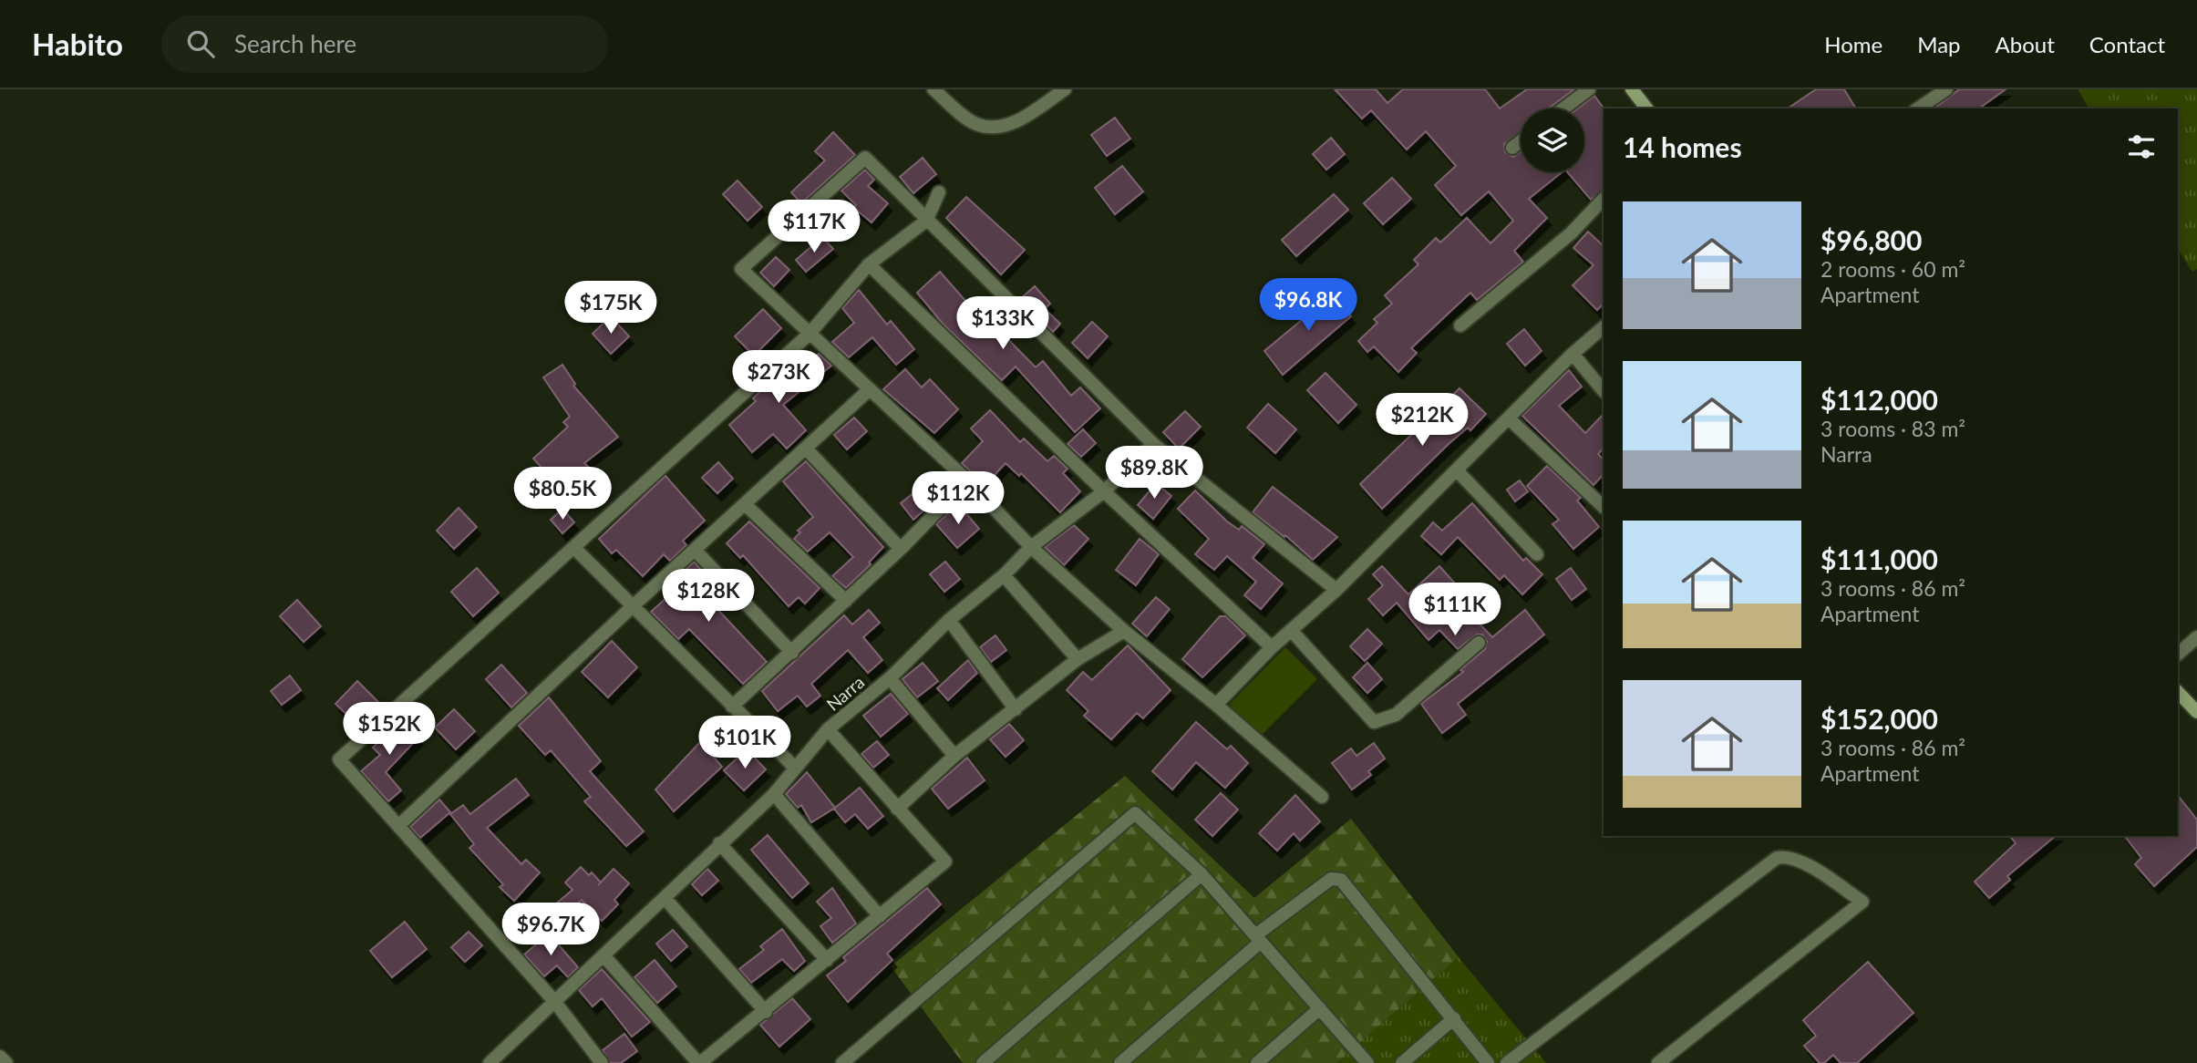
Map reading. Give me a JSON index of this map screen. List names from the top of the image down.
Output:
{
  "streets": {
    "street": ["Narra"]
  },
  "page": {
    "header": "Habito",
    "search": "Search here",
    "nav": [
      "Home",
      "Map",
      "About",
      "Contact"
    ],
    "heading": "14 homes",
    "list": [
      {
        "name": "$96,800",
        "note": "2 rooms · 60 m² · Apartment"
      },
      {
        "name": "$112,000",
        "note": "3 rooms · 83 m² · Narra"
      },
      {
        "name": "$111,000",
        "note": "3 rooms · 86 m² · Apartment"
      },
      {
        "name": "$152,000",
        "note": "3 rooms · 86 m² · Apartment"
      }
    ],
    "price": [
      "$117K",
      "$96.8K",
      "$175K",
      "$133K",
      "$273K",
      "$212K",
      "$89.8K",
      "$80.5K",
      "$112K",
      "$128K",
      "$111K",
      "$152K",
      "$101K",
      "$96.7K"
    ]
  }
}
